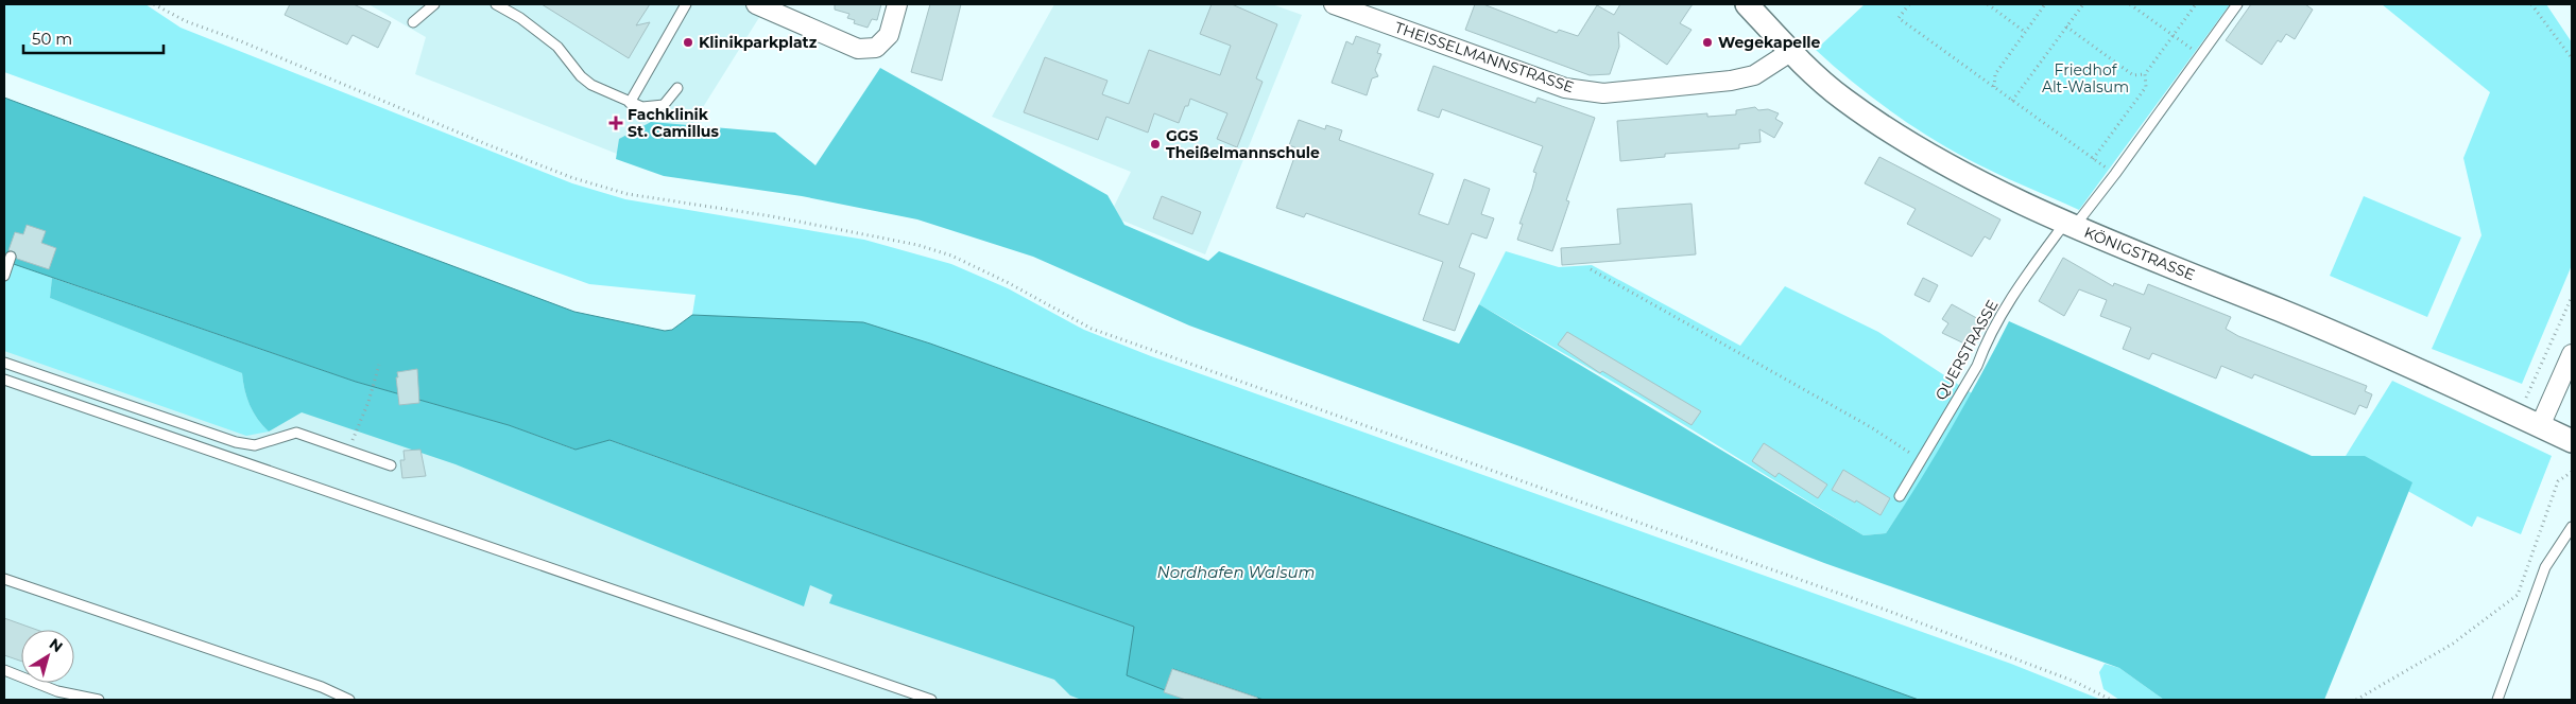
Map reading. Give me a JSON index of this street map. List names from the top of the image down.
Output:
{
  "streets": {
    "street": ["THEISSELMANNSTRASSE", "KÖNIGSTRASSE"],
    "lane": ["QUERSTRASSE"]
  },
  "crossings": [
    ["THEISSELMANNSTRASSE", "KÖNIGSTRASSE"],
    ["KÖNIGSTRASSE", "QUERSTRASSE"]
  ],
  "water": ["Nordhafen Walsum"],
  "parks": ["Friedhof Alt-Walsum"],
  "places": {
    "other": ["Klinikparkplatz", "Wegekapelle", "GGS Theißelmannschule"],
    "health": ["Fachklinik St. Camillus"]
  },
  "scale_bar": "50 m",
  "north": "top right"
}
